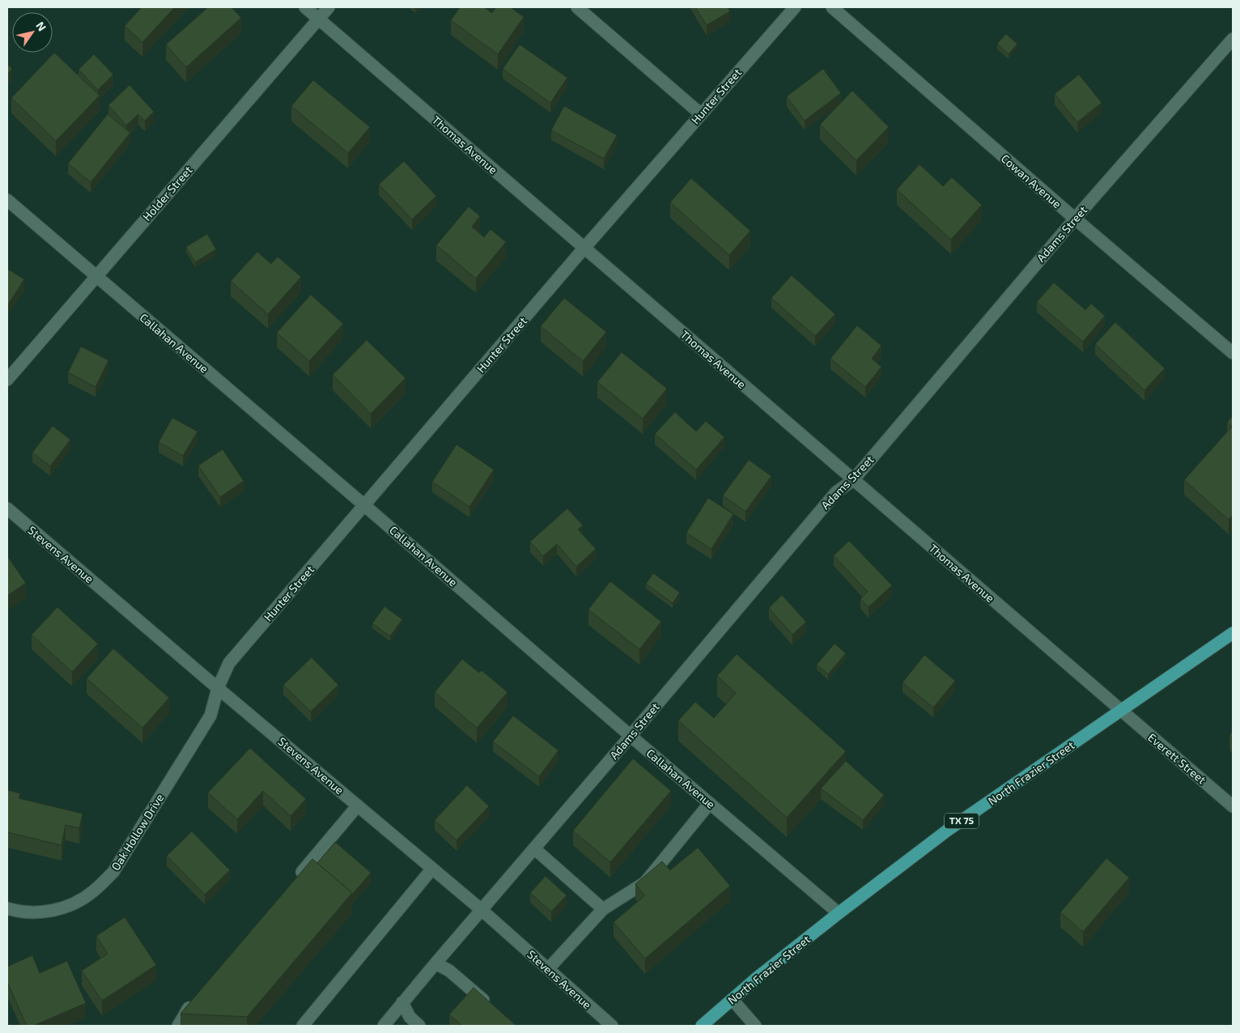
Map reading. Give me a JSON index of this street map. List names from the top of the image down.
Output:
{
  "streets": {
    "main road": ["North Frazier Street", "TX 75"],
    "street": [
      "Hunter Street",
      "Thomas Avenue",
      "Cowan Avenue",
      "Holder Street",
      "Adams Street",
      "Callahan Avenue",
      "Stevens Avenue",
      "Everett Street",
      "Oak Hollow Drive"
    ]
  },
  "crossings": [
    ["Hunter Street", "Thomas Avenue"],
    ["Hunter Street", "Callahan Avenue"],
    ["Hunter Street", "Stevens Avenue"],
    ["Hunter Street", "Oak Hollow Drive"],
    ["Thomas Avenue", "Holder Street"],
    ["Thomas Avenue", "Adams Street"],
    ["Thomas Avenue", "Everett Street"],
    ["Thomas Avenue", "North Frazier Street"],
    ["Cowan Avenue", "Adams Street"],
    ["Holder Street", "Callahan Avenue"],
    ["Adams Street", "Callahan Avenue"],
    ["Adams Street", "Stevens Avenue"],
    ["Callahan Avenue", "North Frazier Street"],
    ["Stevens Avenue", "Oak Hollow Drive"],
    ["Everett Street", "North Frazier Street"]
  ],
  "north": "top right"
}
